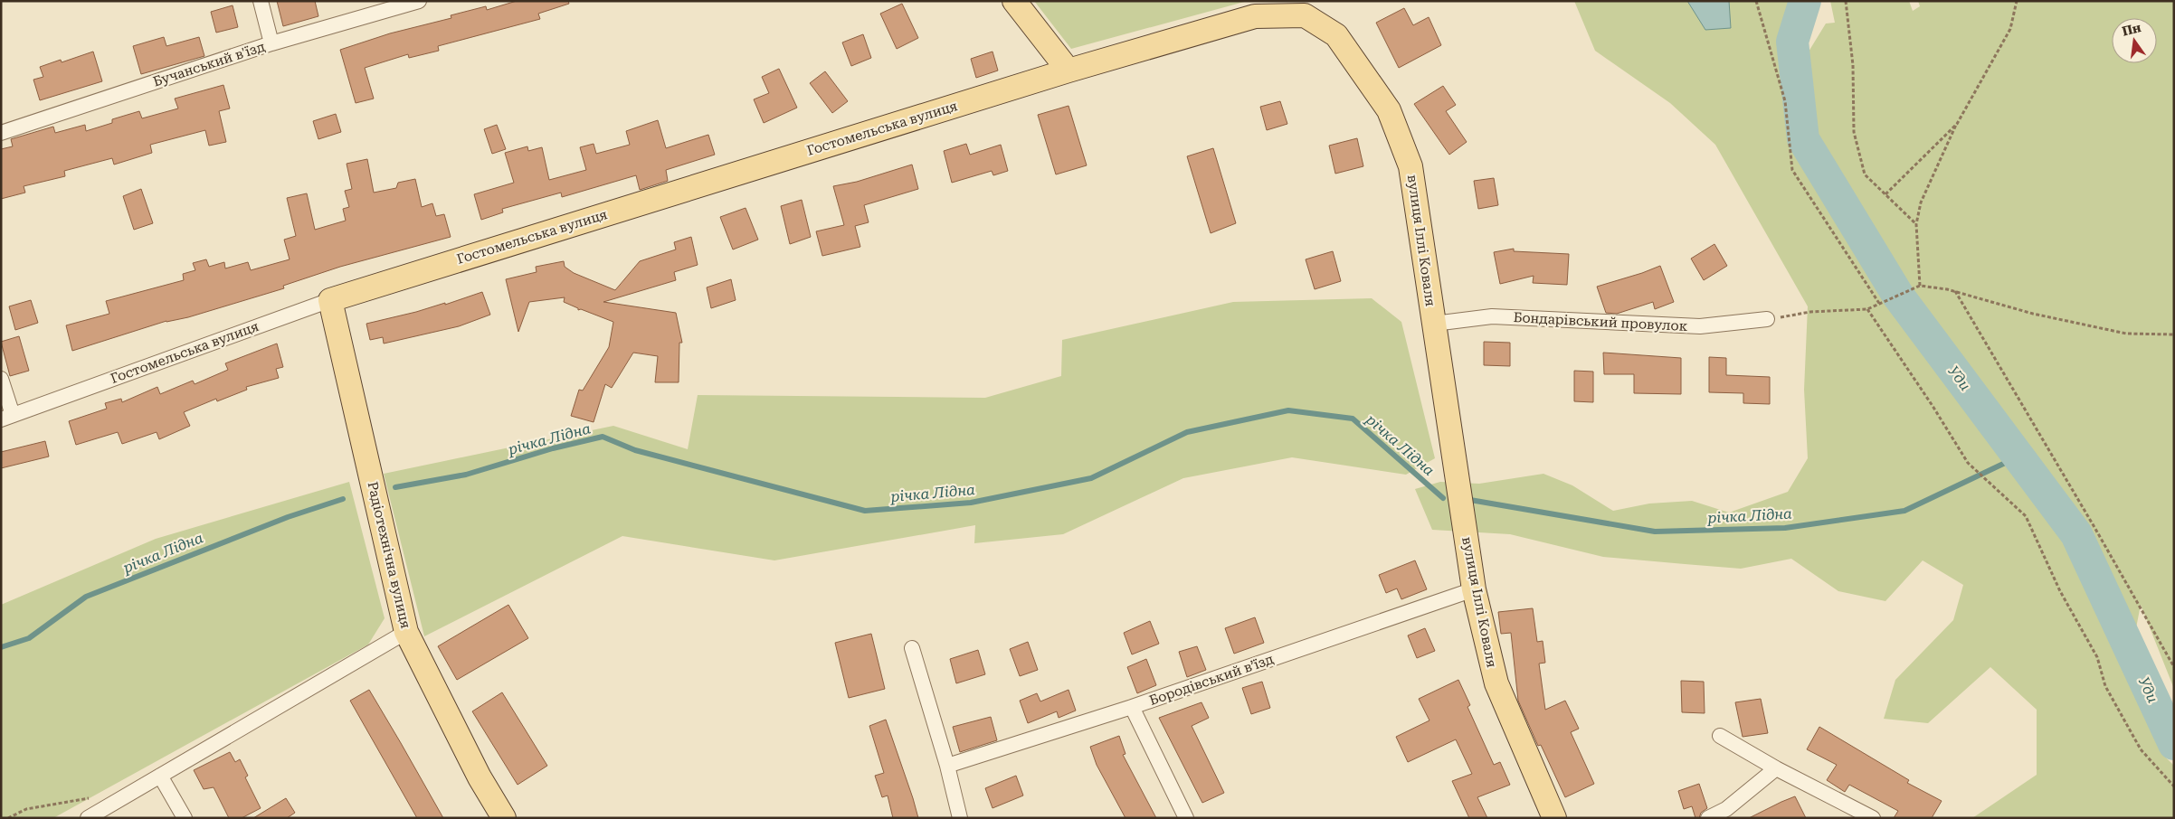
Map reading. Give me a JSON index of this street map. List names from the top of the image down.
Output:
{
  "streets": {
    "main road": ["Гостомельська вулиця", "вулиця Іллі Коваля", "Радіотехнічна вулиця"],
    "street": ["Бучанський в'їзд", "Бондарівський провулок", "Бородівський в’їзд"]
  },
  "crossings": [
    ["Гостомельська вулиця", "вулиця Іллі Коваля"],
    ["Гостомельська вулиця", "Радіотехнічна вулиця"],
    ["вулиця Іллі Коваля", "Бондарівський провулок"],
    ["вулиця Іллі Коваля", "Бородівський в’їзд"]
  ],
  "water": ["Уди", "річка Лідна"],
  "north": "top"
}
